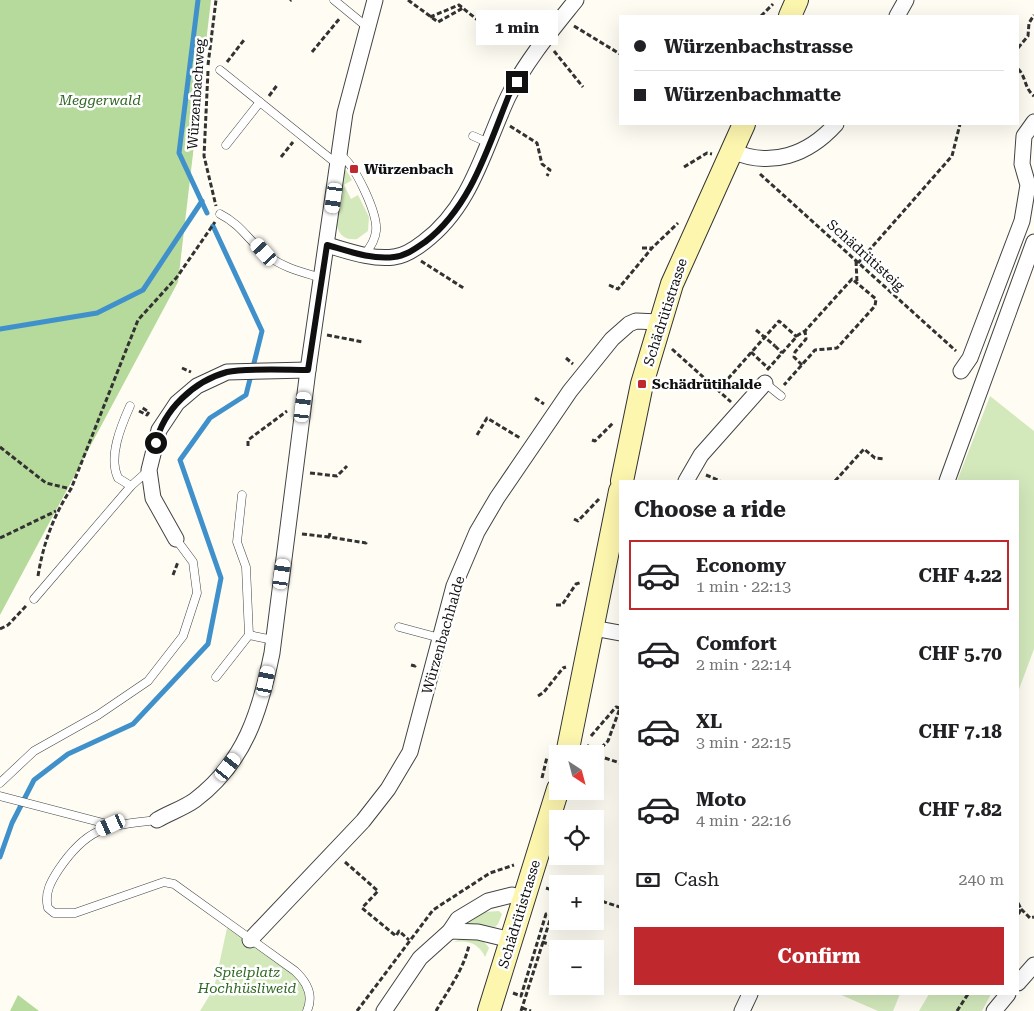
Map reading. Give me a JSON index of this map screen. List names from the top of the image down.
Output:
{
  "streets": {
    "main road": ["Schädrütistrasse"],
    "street": ["Würzenbachhalde"],
    "path": ["Würzenbachweg", "Schädrütisteig"]
  },
  "crossings": [
    ["Schädrütistrasse", "Würzenbachhalde"]
  ],
  "parks": ["Meggerwald", "Spielplatz Hochhüsliweid"],
  "places": {
    "transit": ["Würzenbach", "Schädrütihalde"]
  },
  "north": "bottom right",
  "page": {
    "bubble": "1 min",
    "banner": ["Würzenbachstrasse", "Würzenbachmatte"],
    "heading": "Choose a ride",
    "list": [
      {
        "name": "Economy",
        "note": "1 min · 22:13",
        "value": "CHF 4.22"
      },
      {
        "name": "Comfort",
        "note": "2 min · 22:14",
        "value": "CHF 5.70"
      },
      {
        "name": "XL",
        "note": "3 min · 22:15",
        "value": "CHF 7.18"
      },
      {
        "name": "Moto",
        "note": "4 min · 22:16",
        "value": "CHF 7.82"
      }
    ],
    "map_buttons": ["+", "−"],
    "pay": ["Cash", "240 m"],
    "buttons": "Confirm"
  }
}
